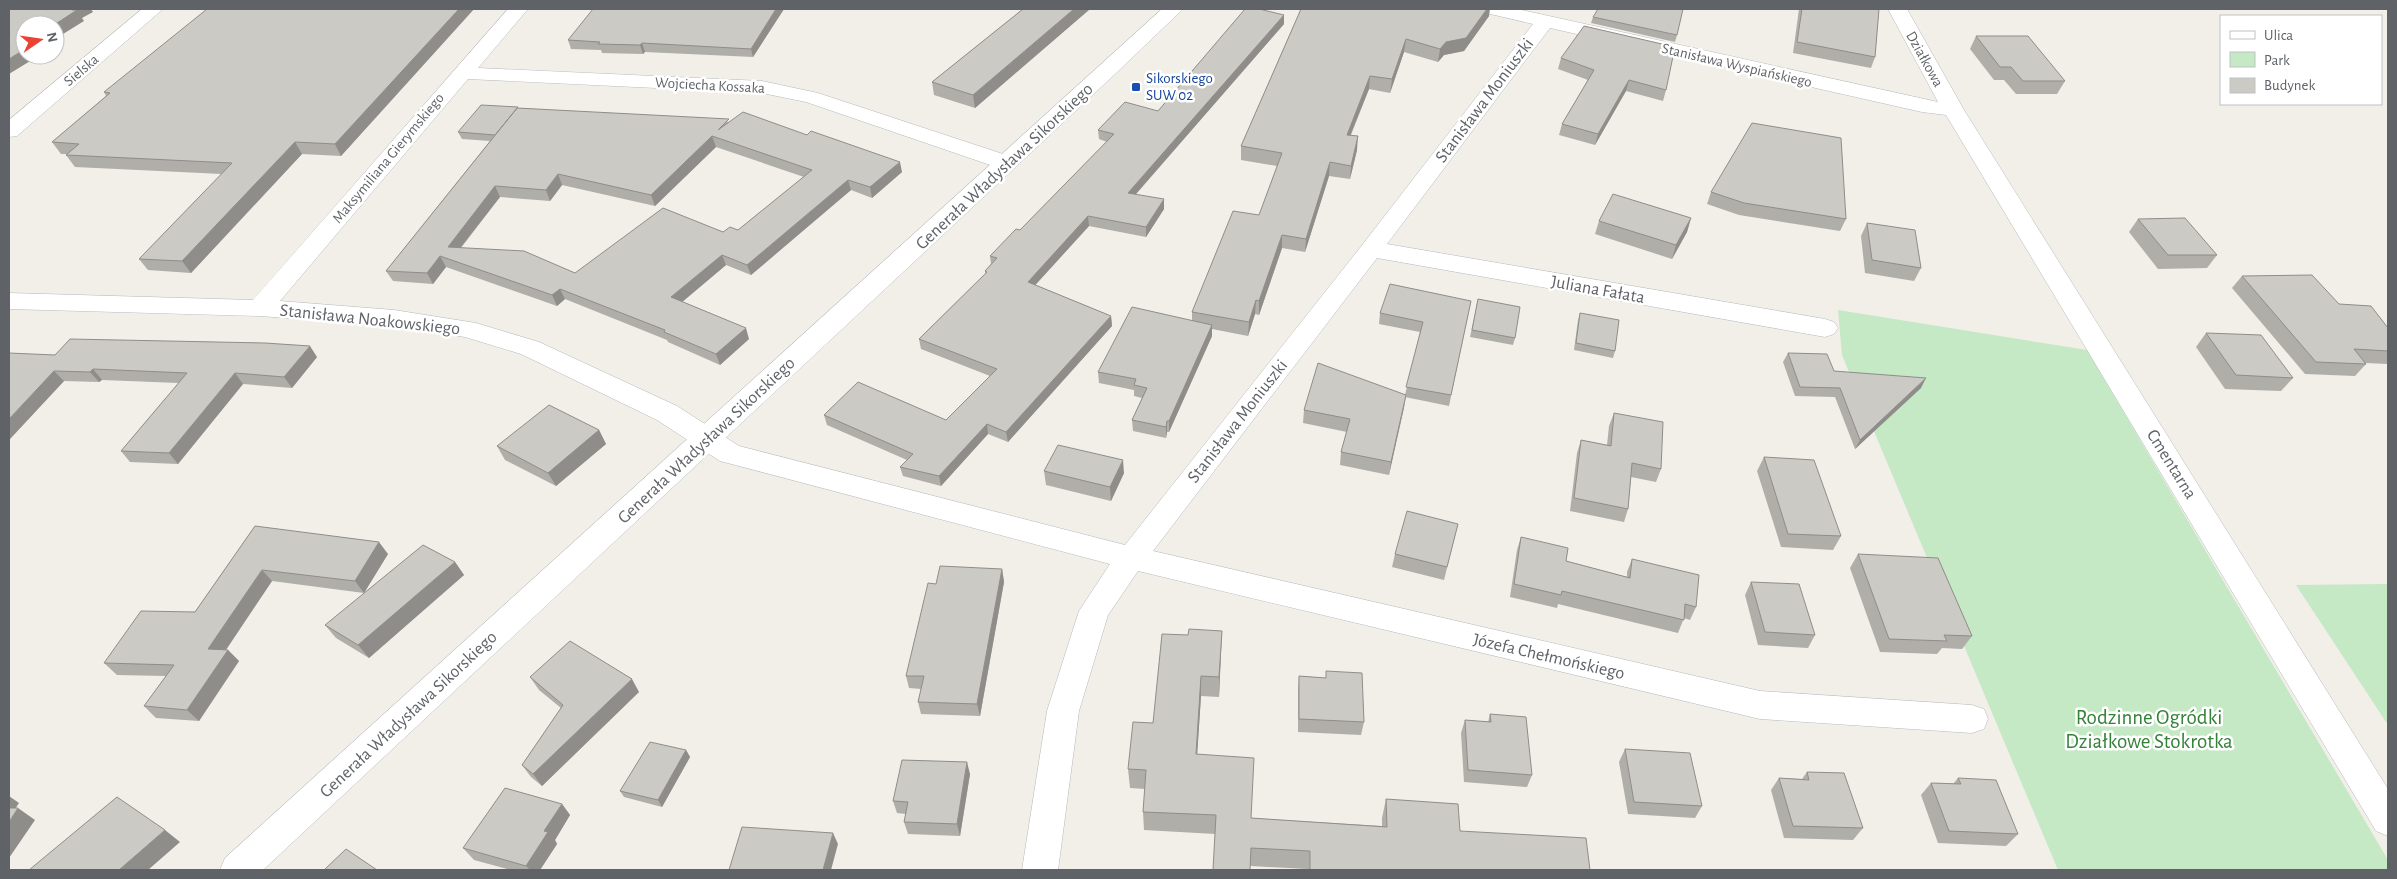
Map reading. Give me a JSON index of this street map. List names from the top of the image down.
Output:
{
  "streets": {
    "street": [
      "Działkowa",
      "Stanisława Wyspiańskiego",
      "Sielska",
      "Wojciecha Kossaka",
      "Stanisława Moniuszki",
      "Maksymiliana Gierymskiego",
      "Generała Władysława Sikorskiego",
      "Juliana Fałata",
      "Stanisława Noakowskiego",
      "Cmentarna",
      "Józefa Chełmońskiego"
    ]
  },
  "crossings": [
    ["Działkowa", "Stanisława Wyspiańskiego"],
    ["Działkowa", "Cmentarna"],
    ["Stanisława Wyspiańskiego", "Stanisława Moniuszki"],
    ["Stanisława Wyspiańskiego", "Cmentarna"],
    ["Wojciecha Kossaka", "Maksymiliana Gierymskiego"],
    ["Wojciecha Kossaka", "Generała Władysława Sikorskiego"],
    ["Stanisława Moniuszki", "Juliana Fałata"],
    ["Stanisława Moniuszki", "Stanisława Noakowskiego"],
    ["Stanisława Moniuszki", "Józefa Chełmońskiego"],
    ["Maksymiliana Gierymskiego", "Stanisława Noakowskiego"],
    ["Generała Władysława Sikorskiego", "Stanisława Noakowskiego"],
    ["Stanisława Noakowskiego", "Józefa Chełmońskiego"]
  ],
  "parks": ["Rodzinne Ogródki Działkowe Stokrotka"],
  "places": {
    "transit": ["Sikorskiego SUW 02"]
  },
  "legend": ["Ulica", "Park", "Budynek"],
  "north": "right"
}
